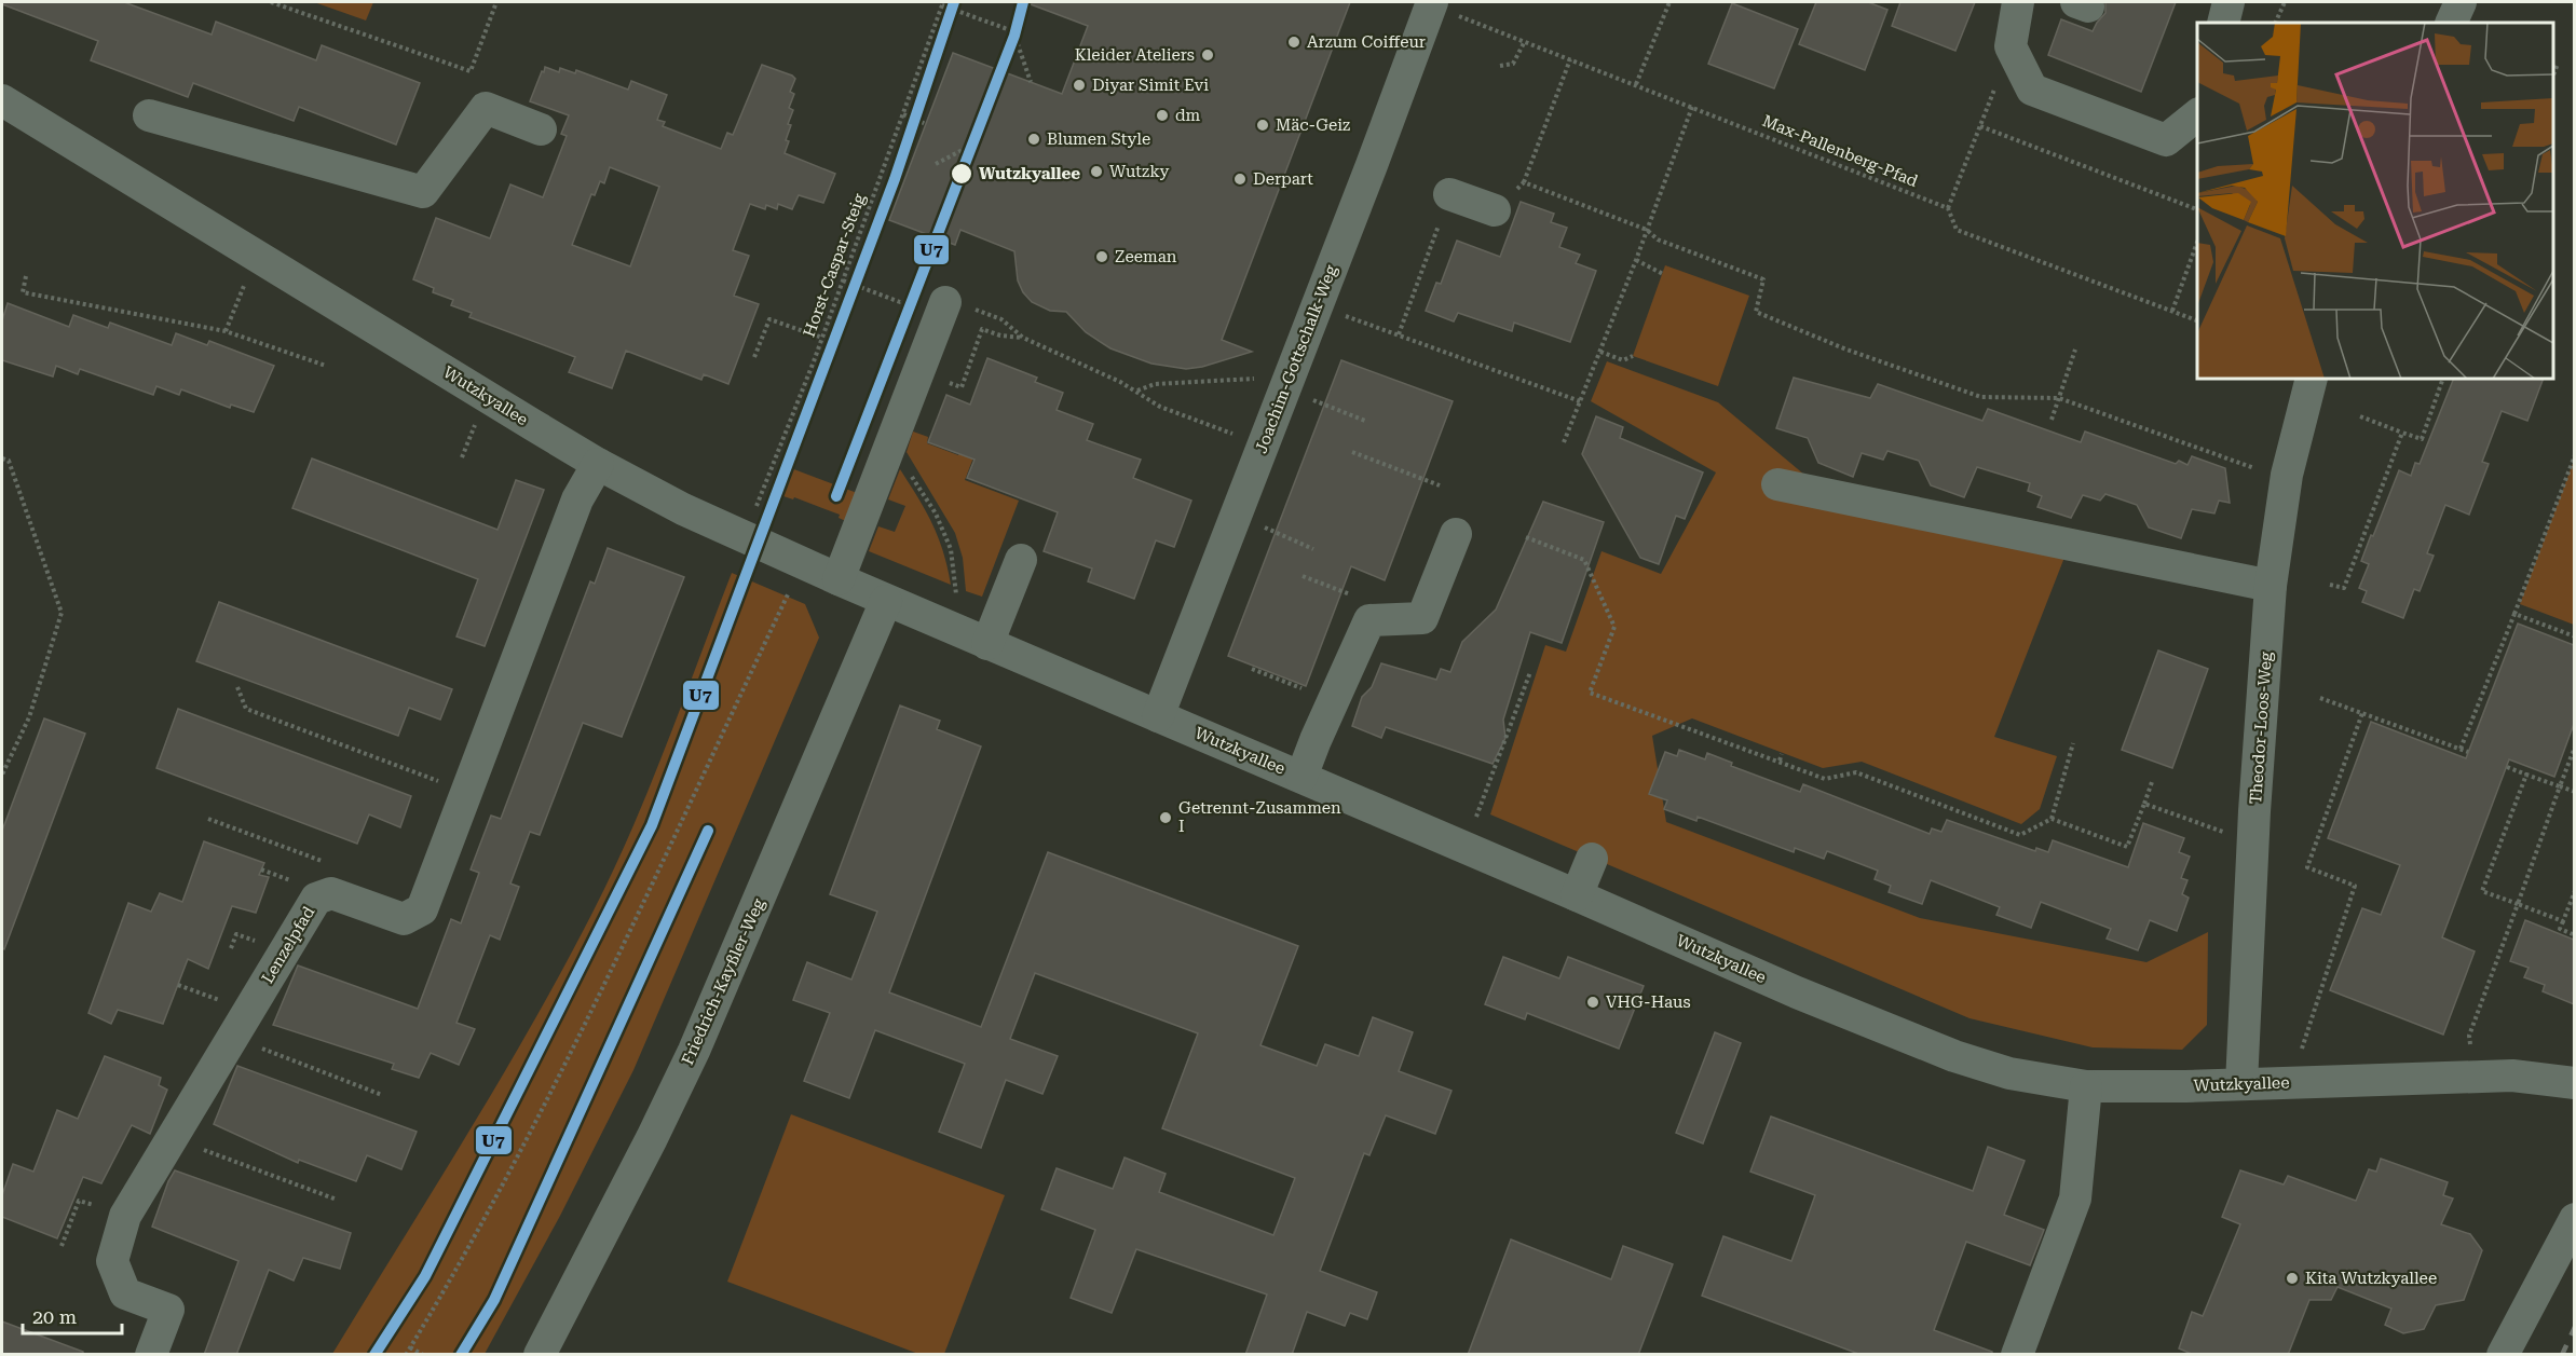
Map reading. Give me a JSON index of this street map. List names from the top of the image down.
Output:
{
  "streets": {
    "street": [
      "Joachim-Gottschalk-Weg",
      "Wutzkyallee",
      "Theodor-Loos-Weg",
      "Lenzelpfad",
      "Friedrich-Kayßler-Weg"
    ],
    "path": ["Max-Pallenberg-Pfad", "Horst-Caspar-Steig"]
  },
  "crossings": [
    ["Max-Pallenberg-Pfad", "Joachim-Gottschalk-Weg"],
    ["Horst-Caspar-Steig", "Wutzkyallee"],
    ["Joachim-Gottschalk-Weg", "Wutzkyallee"],
    ["Wutzkyallee", "Theodor-Loos-Weg"],
    ["Wutzkyallee", "Lenzelpfad"],
    ["Wutzkyallee", "Friedrich-Kayßler-Weg"]
  ],
  "places": [
    "Arzum Coiffeur",
    "Kleider Ateliers",
    "Diyar Simit Evi",
    "dm",
    "Mäc-Geiz",
    "Blumen Style",
    "Wutzky",
    "Wutzkyallee",
    "Derpart",
    "Zeeman",
    "Getrennt-Zusammen I",
    "VHG-Haus",
    "Kita Wutzkyallee"
  ],
  "lines": ["transit line U7"],
  "scale_bar": "20 m"
}
